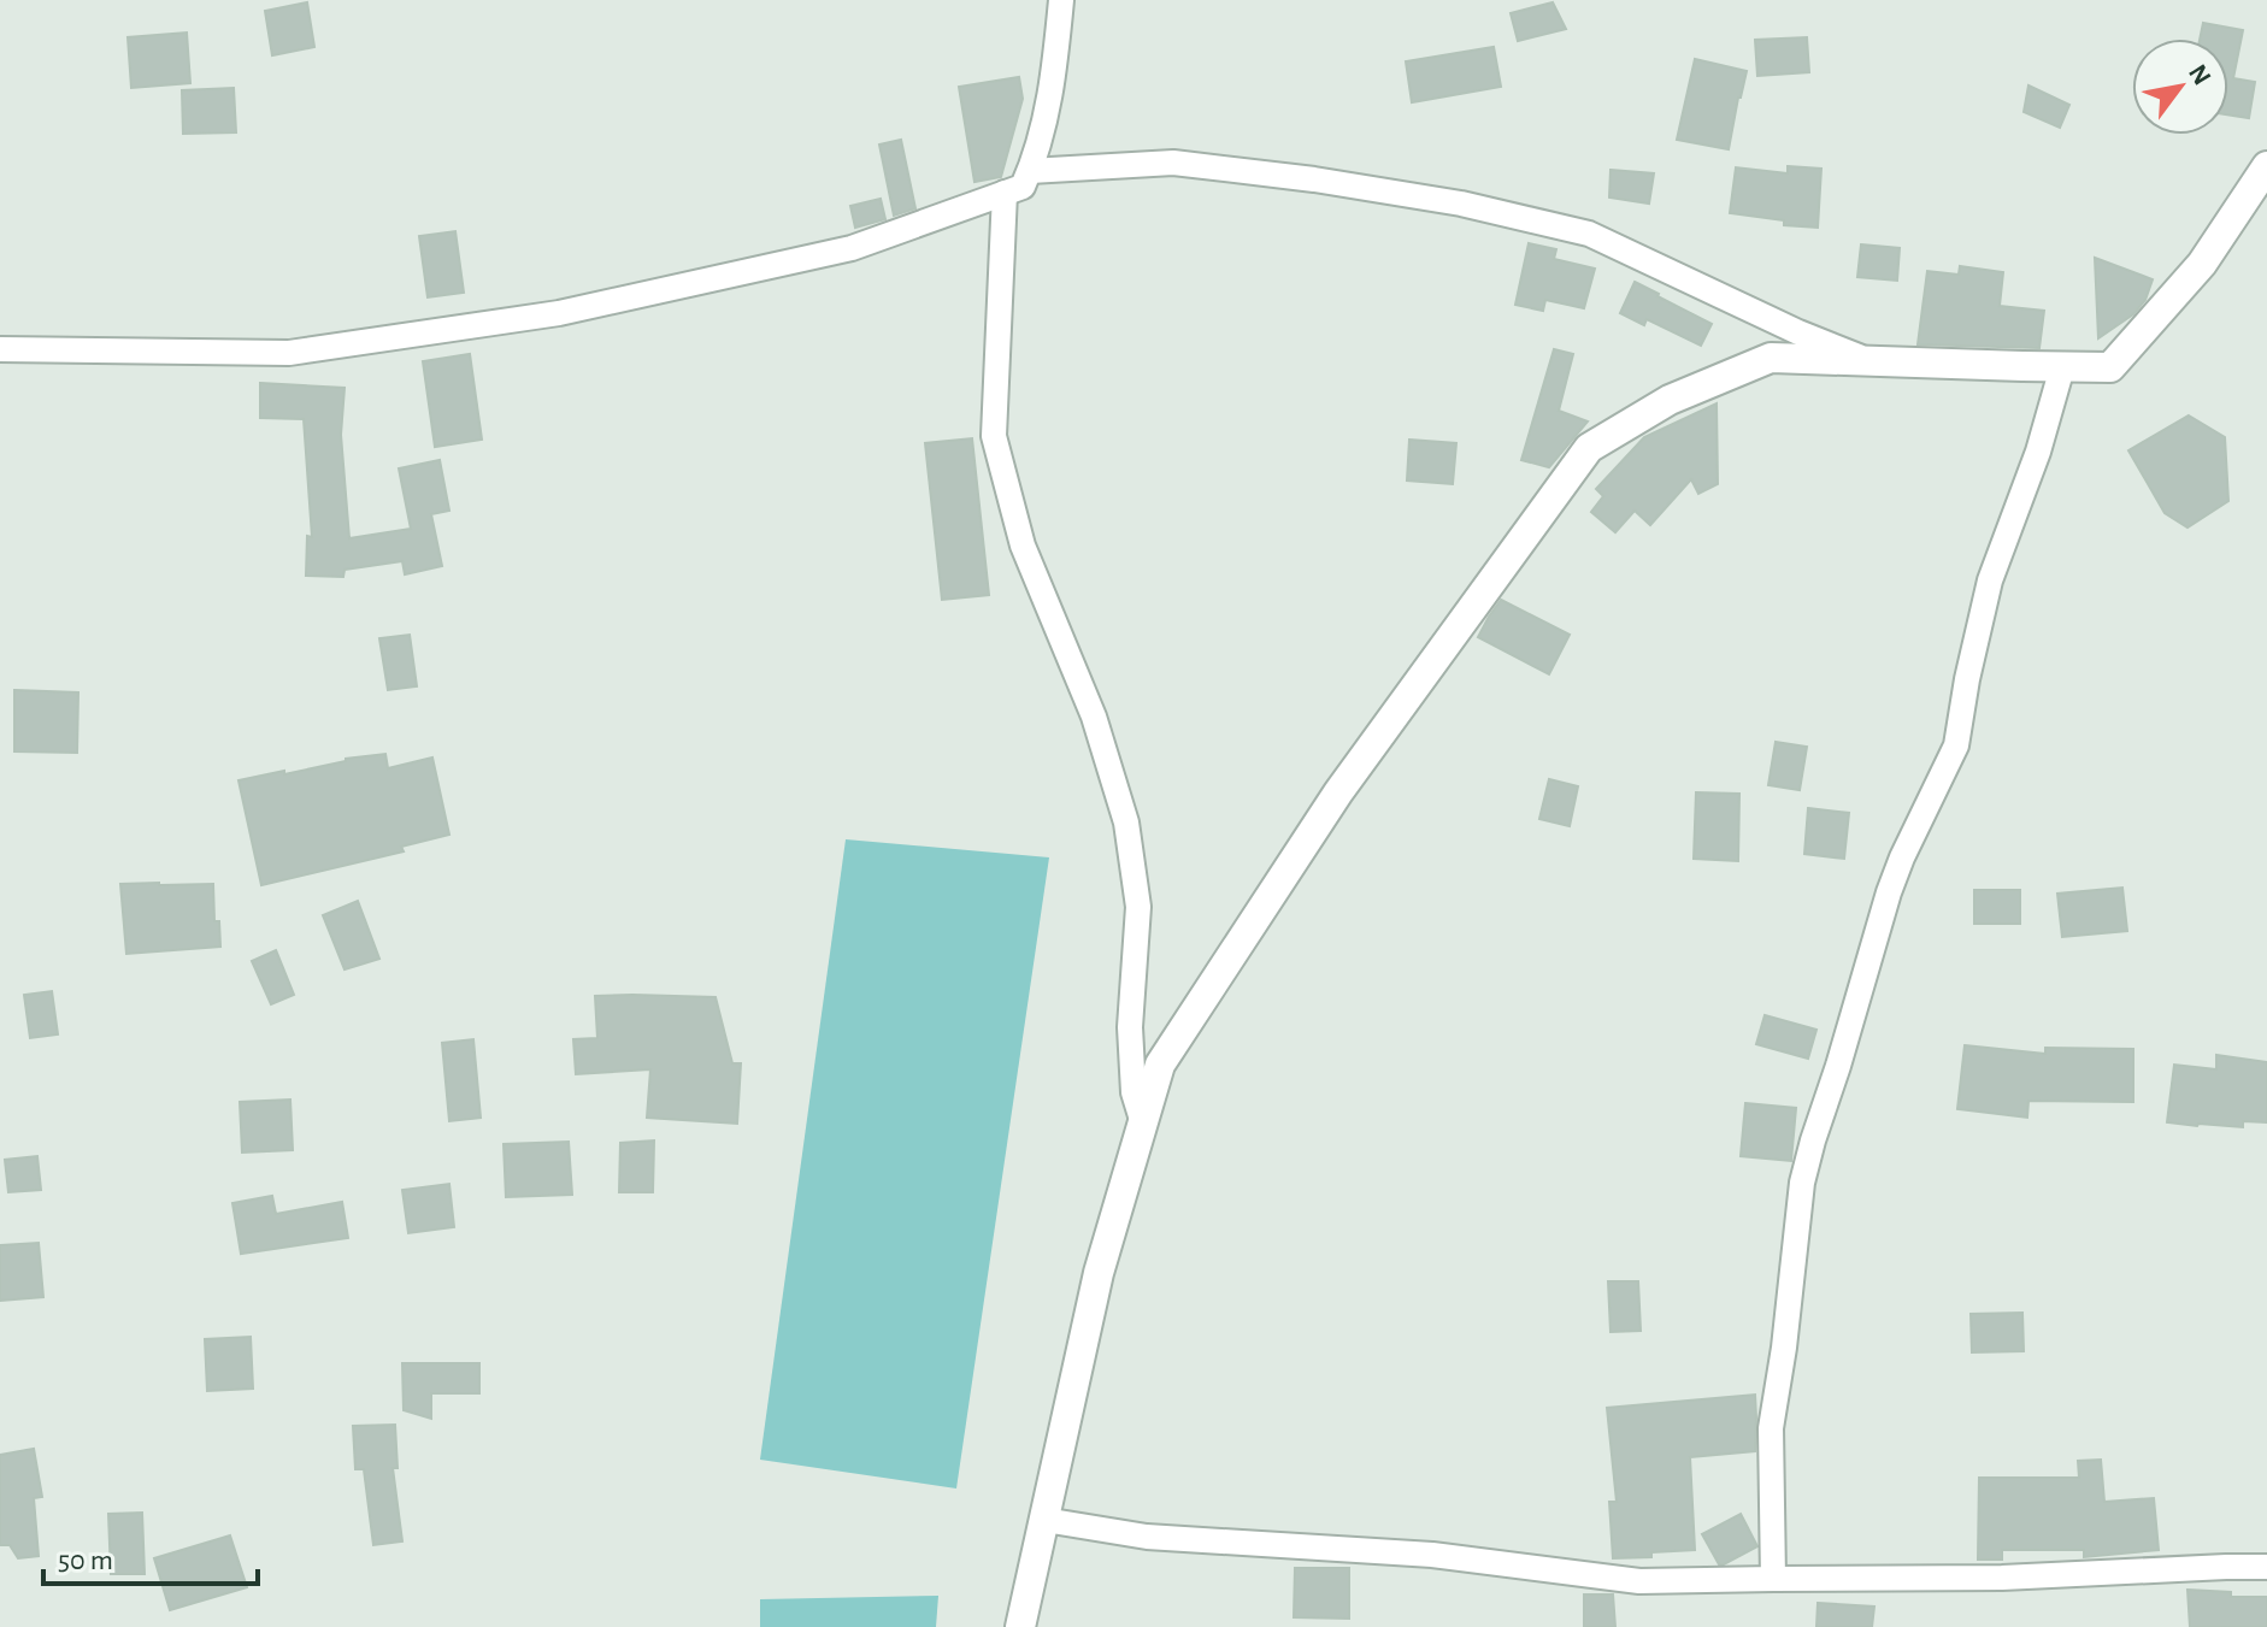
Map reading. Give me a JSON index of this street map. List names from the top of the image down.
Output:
{
  "scale_bar": "50 m",
  "north": "top right"
}
